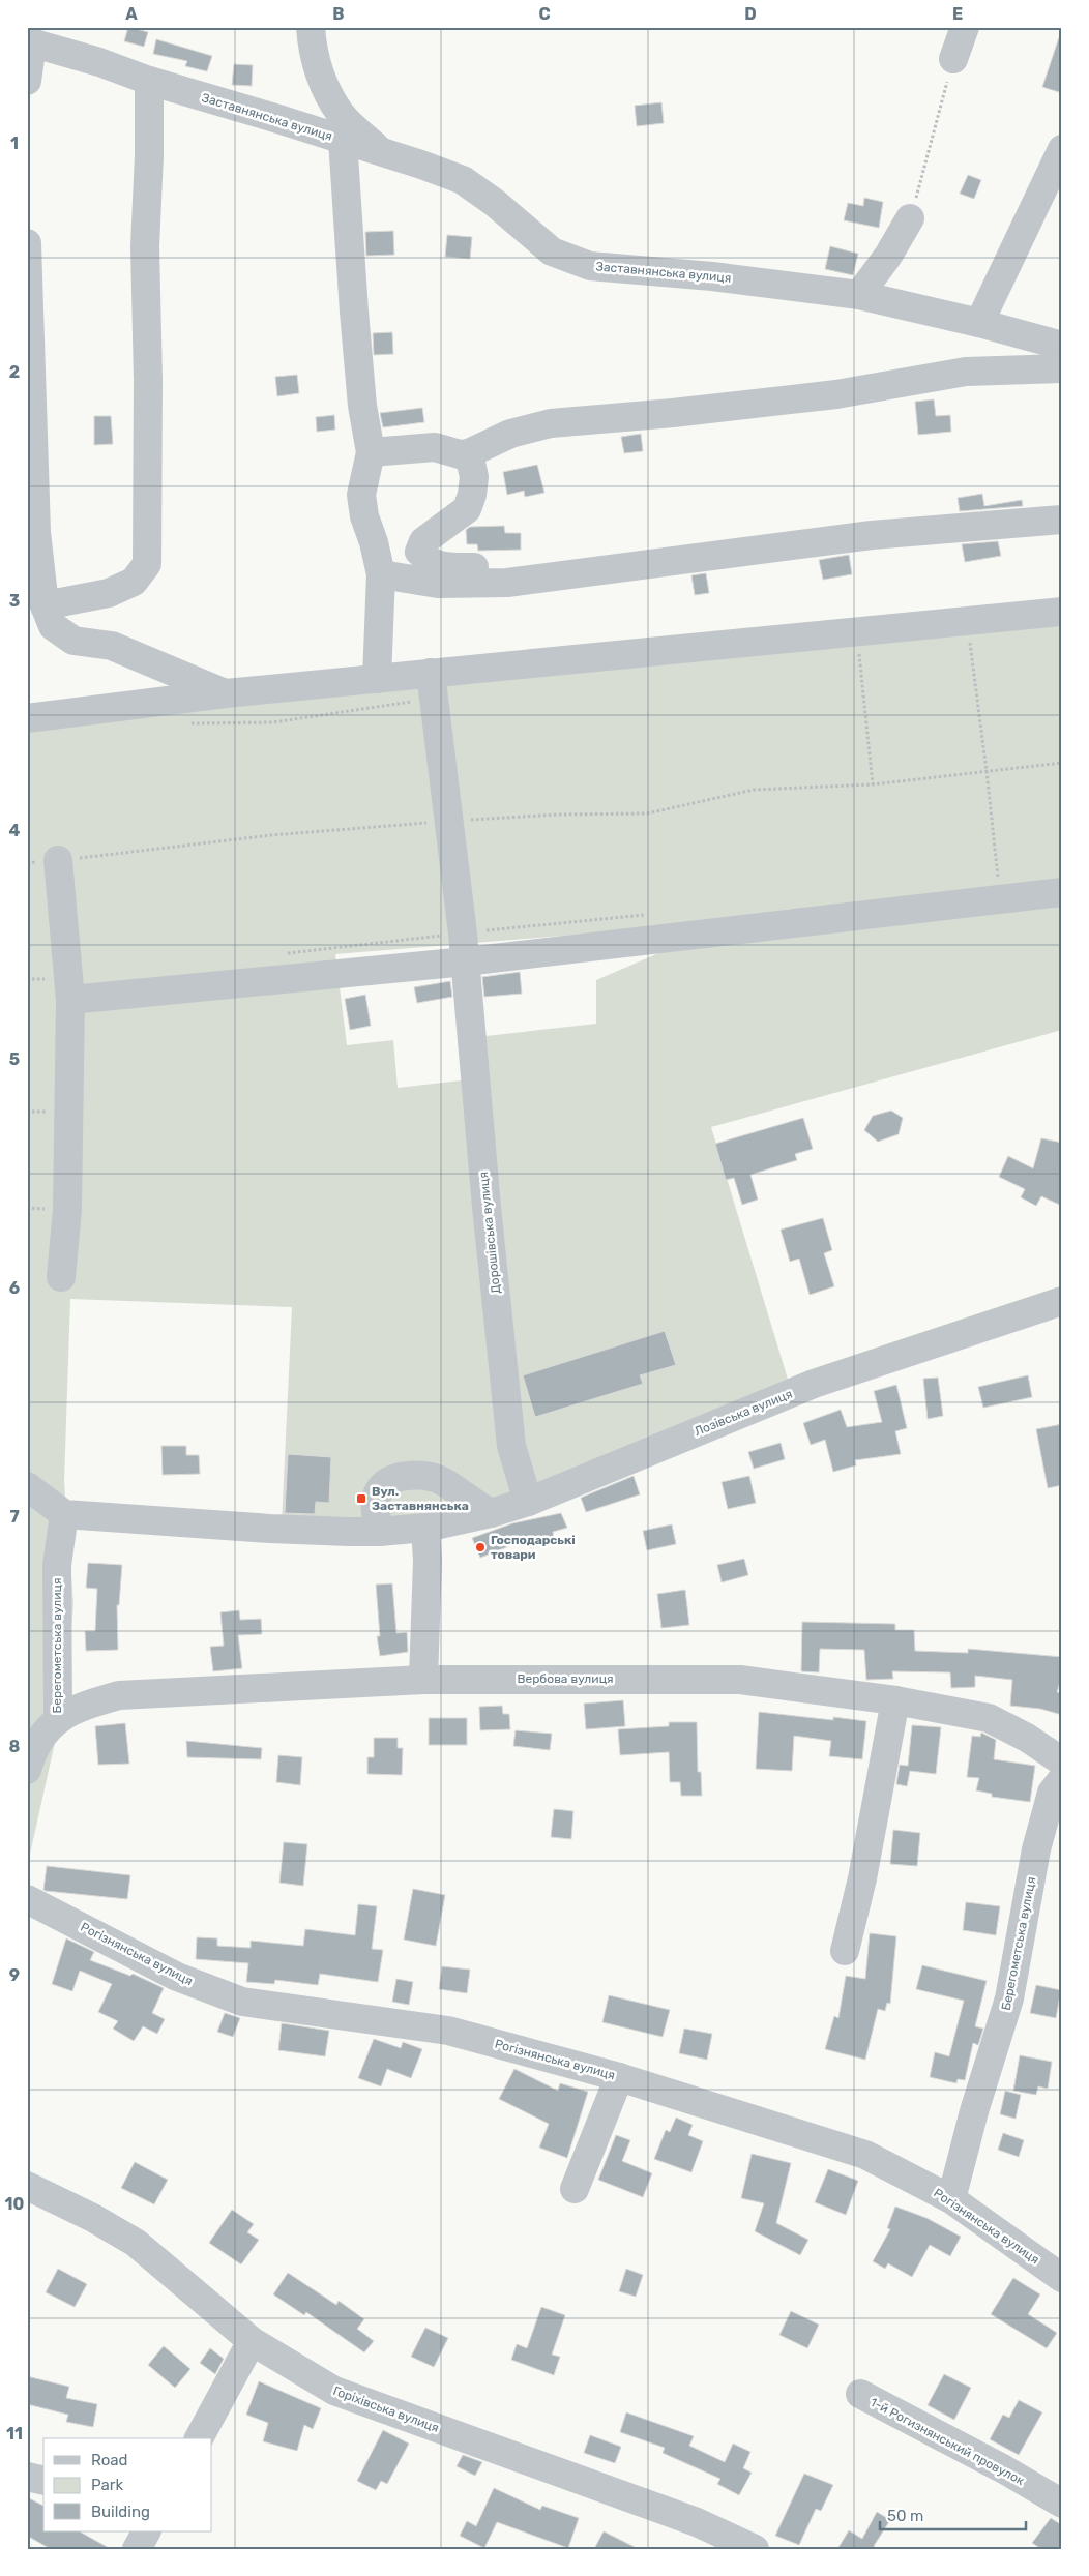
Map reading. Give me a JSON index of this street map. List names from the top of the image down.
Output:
{
  "streets": {
    "street": [
      "Заставнянська вулиця",
      "Дорошівська вулиця",
      "Лозівська вулиця",
      "Берегометська вулиця",
      "Вербова вулиця",
      "Рогізнянська вулиця",
      "Горіхівська вулиця",
      "1-й Рогизнянський провулок"
    ]
  },
  "crossings": [
    ["Дорошівська вулиця", "Лозівська вулиця"],
    ["Лозівська вулиця", "Берегометська вулиця"],
    ["Берегометська вулиця", "Вербова вулиця"],
    ["Берегометська вулиця", "Рогізнянська вулиця"]
  ],
  "places": {
    "transit": ["Вул. Заставнянська"],
    "other": ["Господарські товари"]
  },
  "legend": ["Road", "Park", "Building"],
  "scale_bar": "50 m",
  "grid": {
    "columns": [
      "A",
      "B",
      "C",
      "D",
      "E"
    ],
    "rows": [
      "1",
      "2",
      "3",
      "4",
      "5",
      "6",
      "7",
      "8",
      "9",
      "10",
      "11"
    ]
  }
}
